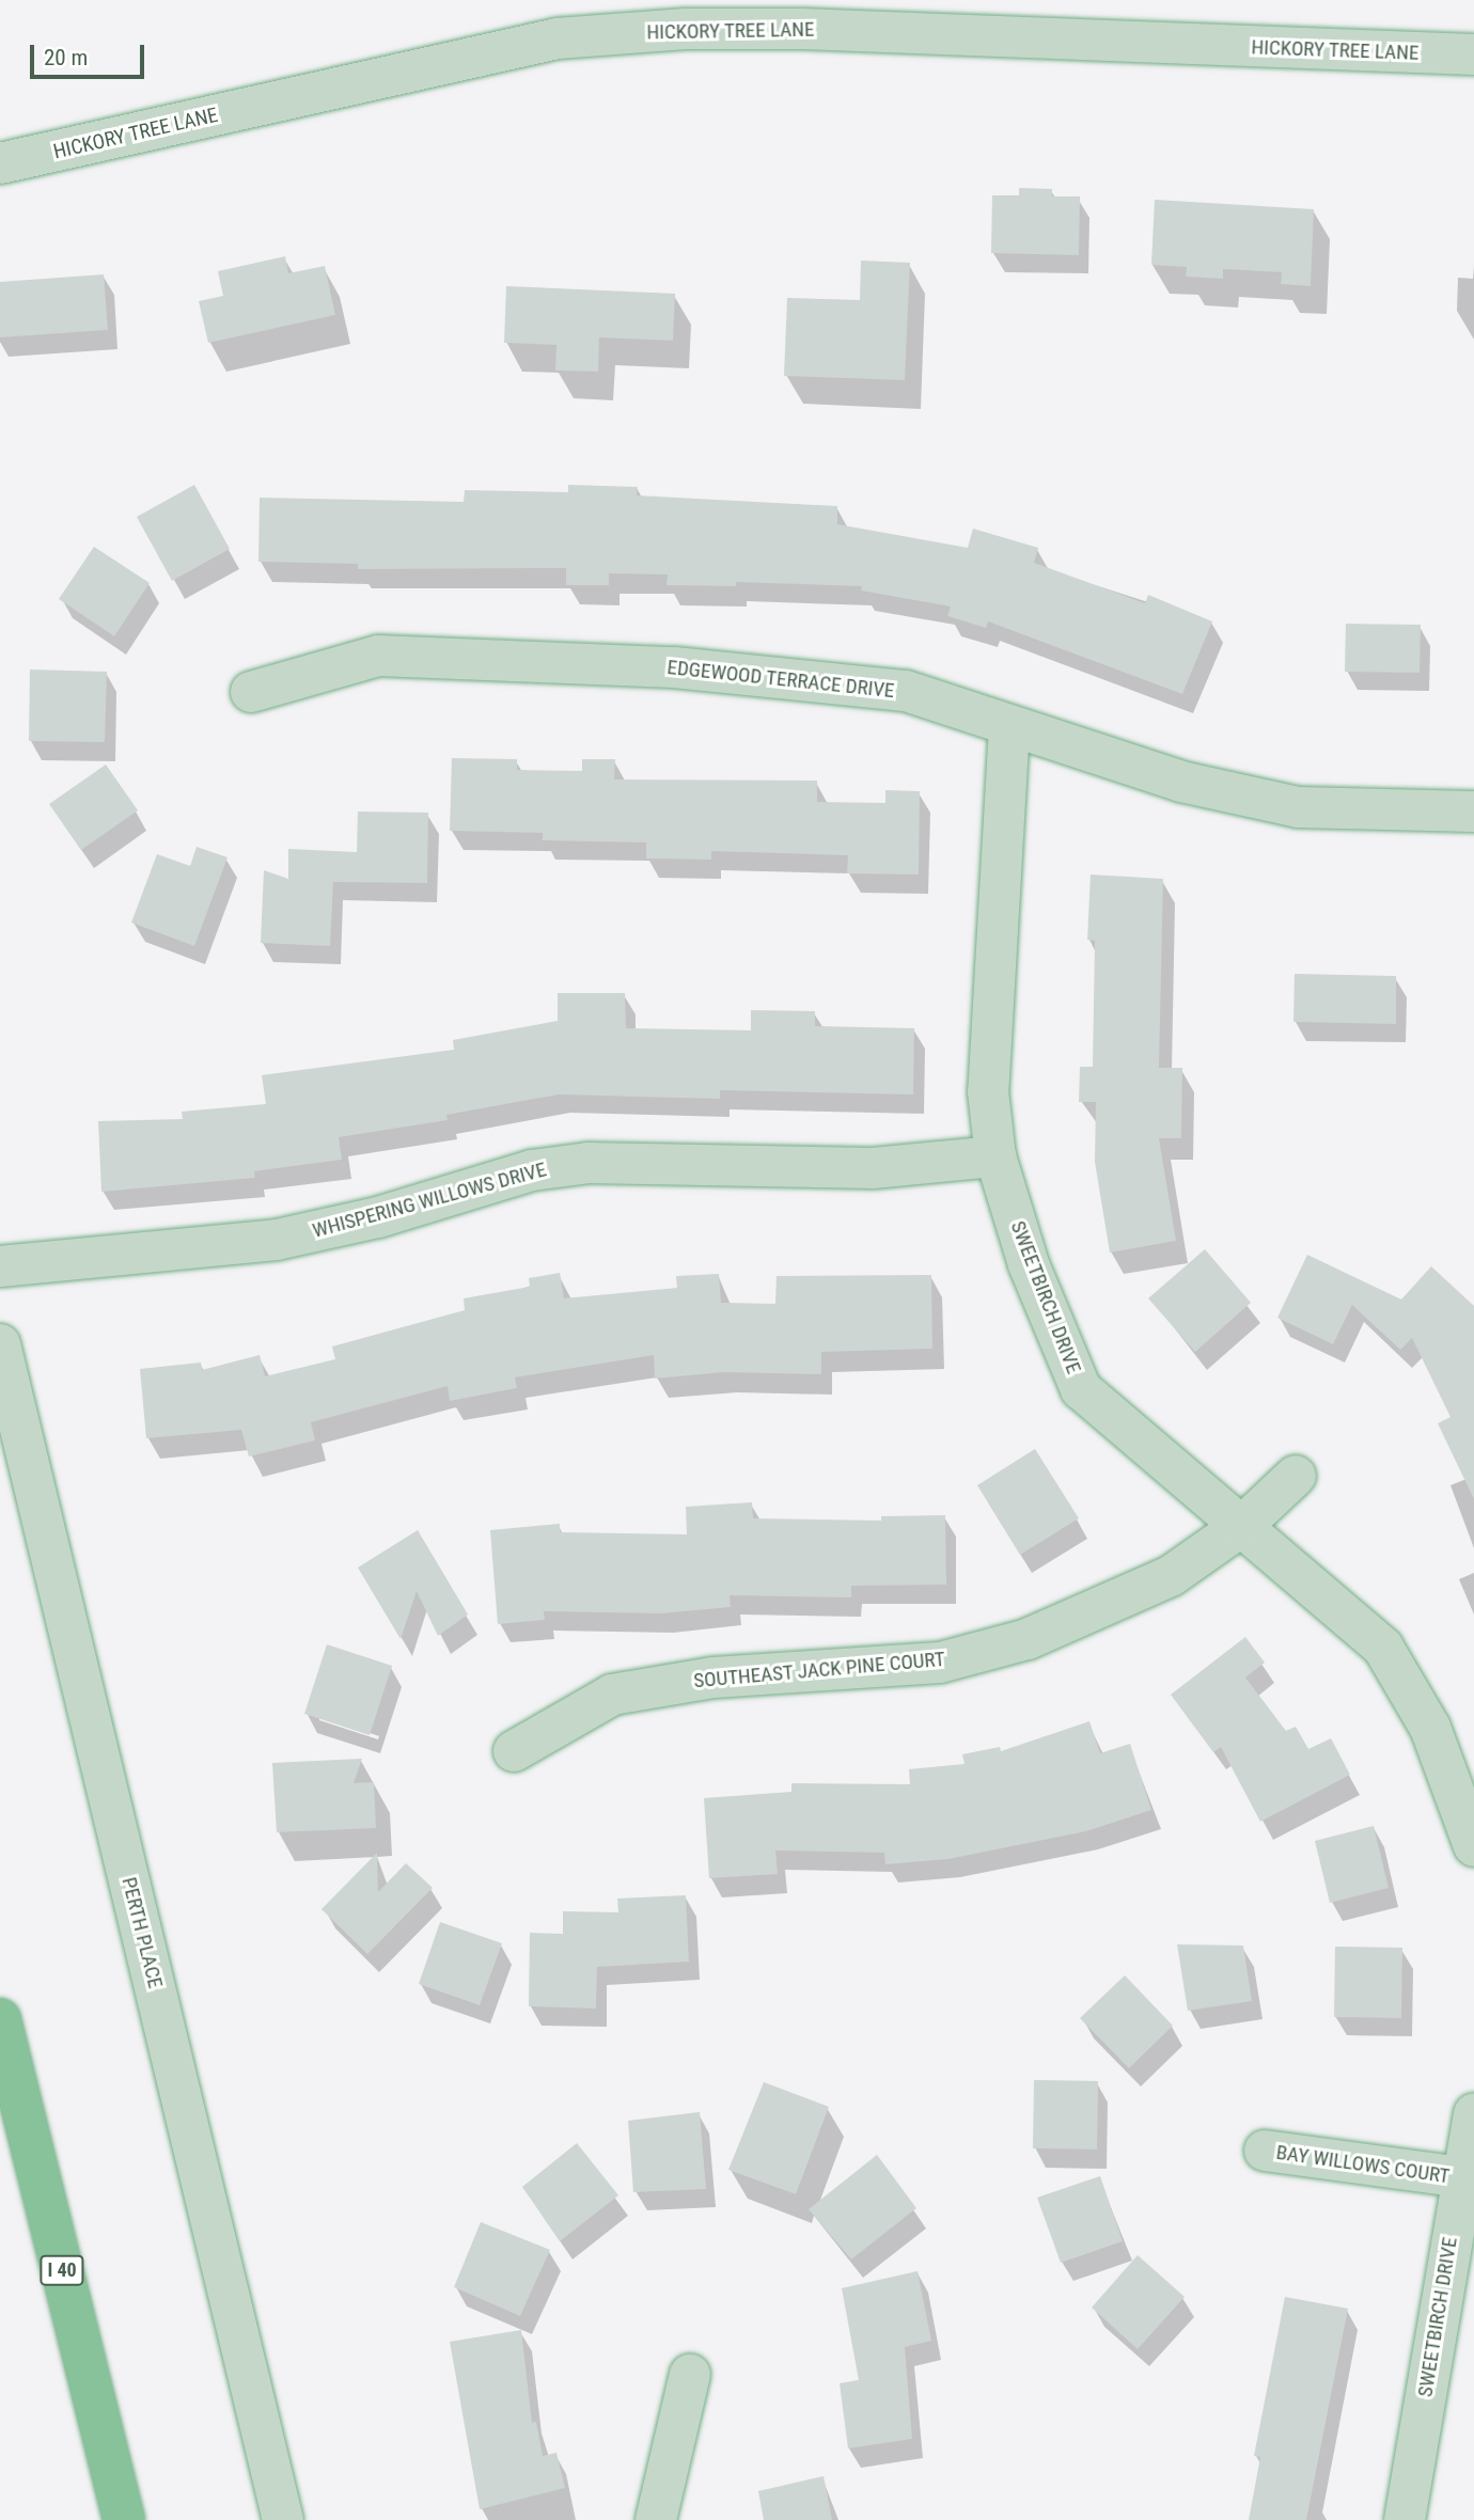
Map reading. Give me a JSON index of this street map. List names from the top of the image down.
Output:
{
  "streets": {
    "highway": ["I 40"],
    "street": [
      "HICKORY TREE LANE",
      "EDGEWOOD TERRACE DRIVE",
      "WHISPERING WILLOWS DRIVE",
      "SWEETBIRCH DRIVE",
      "SOUTHEAST JACK PINE COURT",
      "PERTH PLACE",
      "BAY WILLOWS COURT"
    ]
  },
  "crossings": [
    ["EDGEWOOD TERRACE DRIVE", "SWEETBIRCH DRIVE"],
    ["WHISPERING WILLOWS DRIVE", "SWEETBIRCH DRIVE"],
    ["SWEETBIRCH DRIVE", "SOUTHEAST JACK PINE COURT"],
    ["SWEETBIRCH DRIVE", "BAY WILLOWS COURT"]
  ],
  "scale_bar": "20 m"
}
